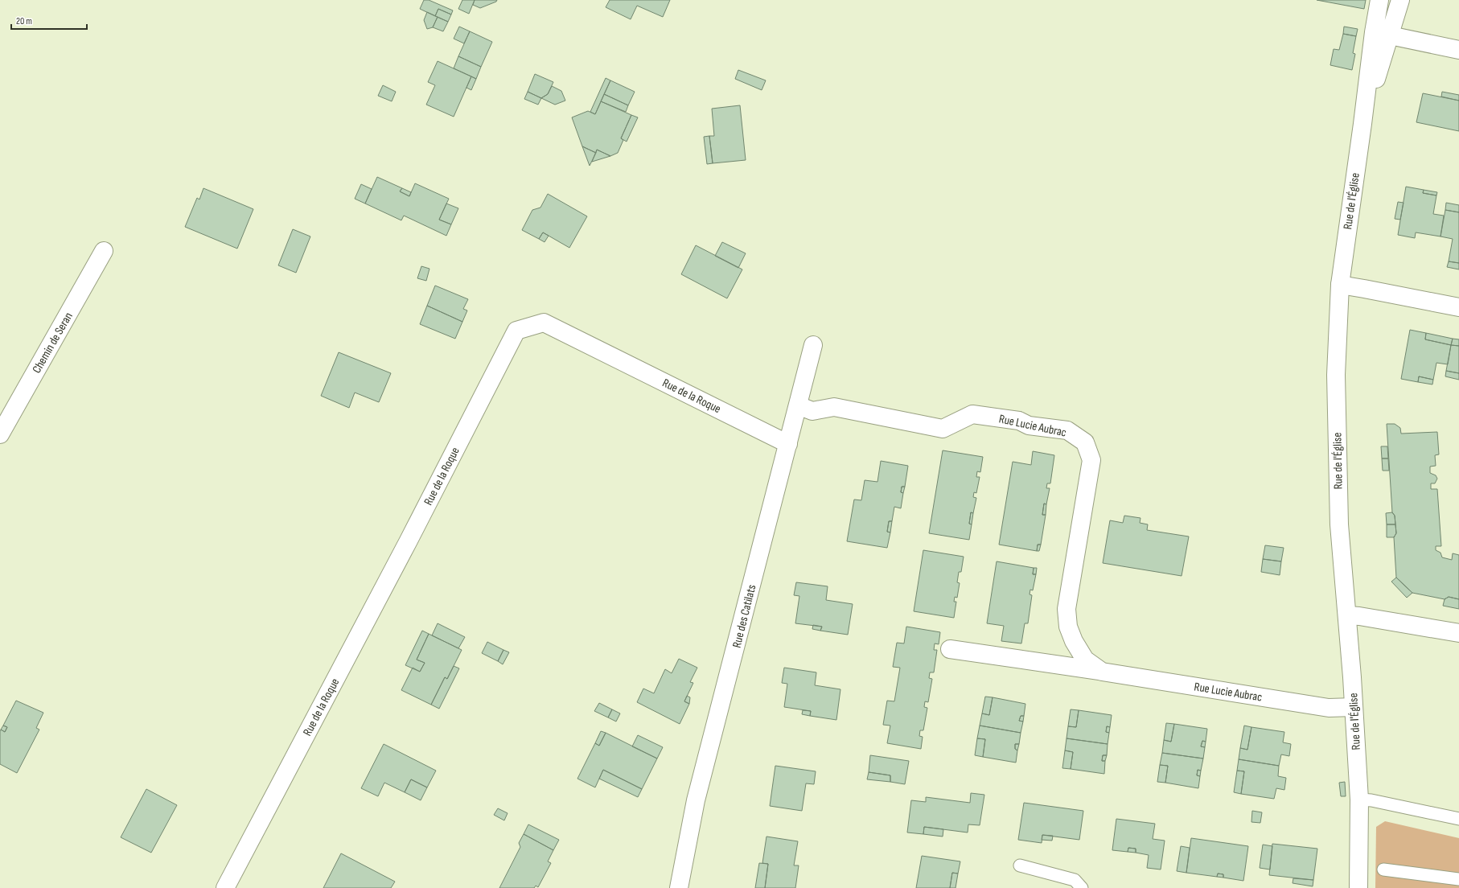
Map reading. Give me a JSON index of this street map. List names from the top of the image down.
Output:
{
  "streets": {
    "street": [
      "Rue de l'Église",
      "Chemin de Seran",
      "Rue de la Roque",
      "Rue Lucie Aubrac",
      "Rue des Catilats"
    ]
  },
  "crossings": [
    ["Rue de l'Église", "Rue Lucie Aubrac"],
    ["Rue de la Roque", "Rue des Catilats"],
    ["Rue Lucie Aubrac", "Rue des Catilats"]
  ],
  "scale_bar": "20 m"
}
